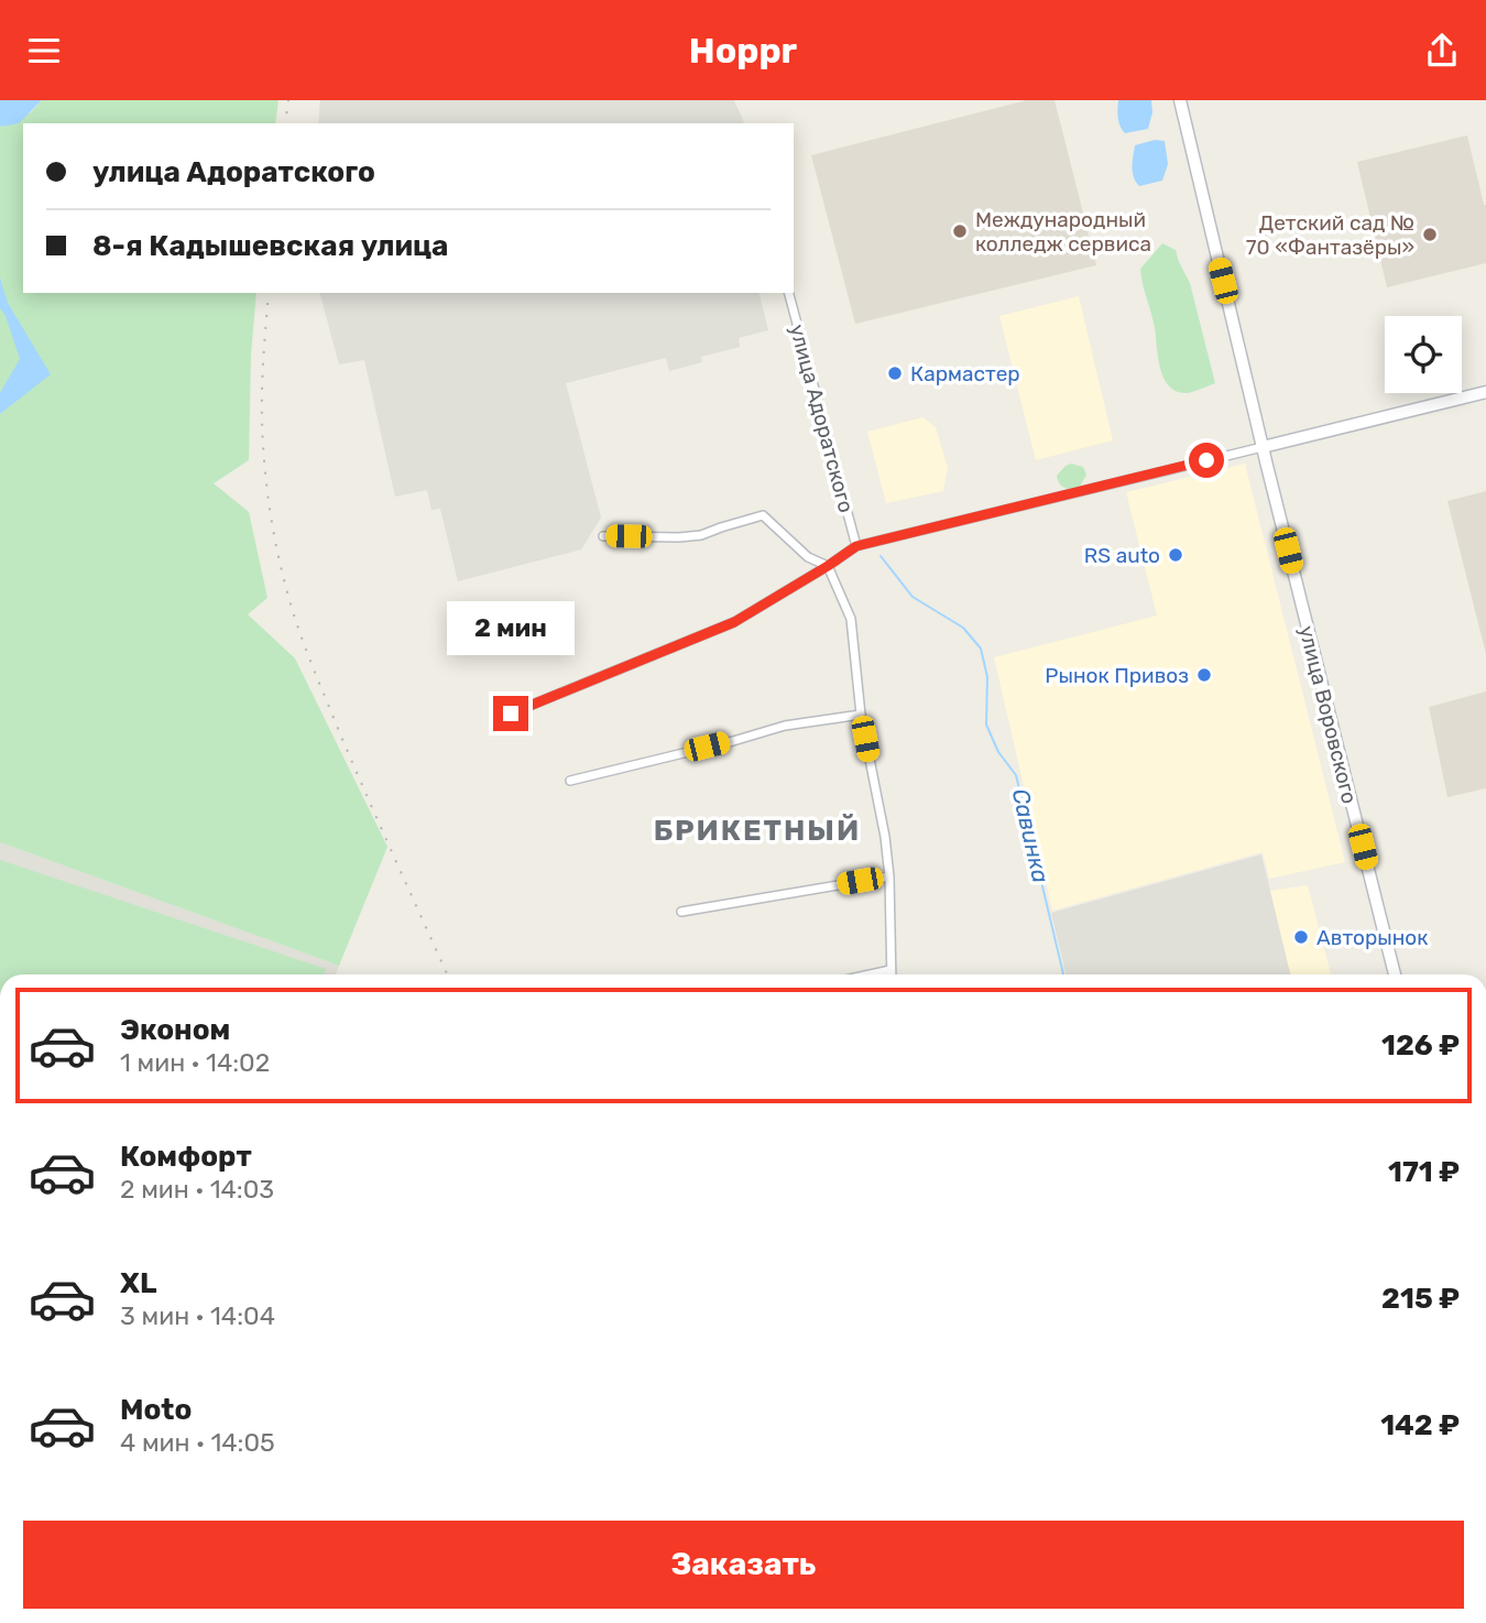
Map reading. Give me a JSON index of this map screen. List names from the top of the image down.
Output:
{
  "streets": {
    "street": ["улица Адоратского", "улица Воровского"]
  },
  "districts": ["БРИКЕТНЫЙ"],
  "water": ["Савинка"],
  "places": [
    "Международный колледж сервиса",
    "Детский сад № 70 «Фантазёры»",
    "Кармастер",
    "RS auto",
    "Рынок Привоз",
    "Авторынок"
  ],
  "page": {
    "header": "Hoppr",
    "banner": ["улица Адоратского", "8-я Кадышевская улица"],
    "bubble": "2 мин",
    "list": [
      {
        "name": "Эконом",
        "note": "1 мин · 14:02",
        "value": "126 ₽"
      },
      {
        "name": "Комфорт",
        "note": "2 мин · 14:03",
        "value": "171 ₽"
      },
      {
        "name": "XL",
        "note": "3 мин · 14:04",
        "value": "215 ₽"
      },
      {
        "name": "Moto",
        "note": "4 мин · 14:05",
        "value": "142 ₽"
      }
    ],
    "buttons": "Заказать"
  }
}
